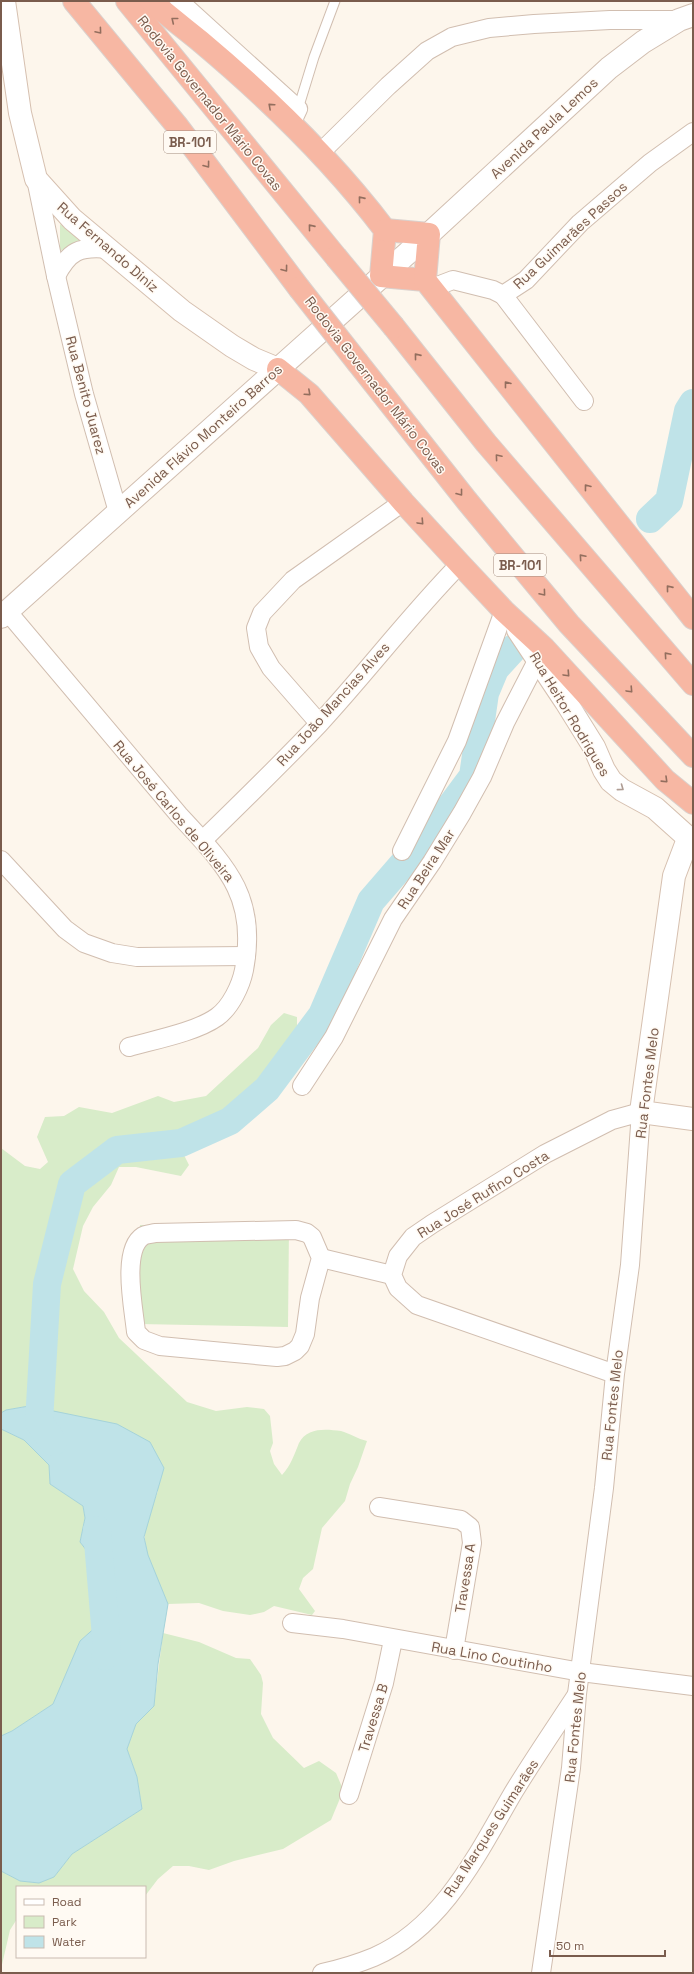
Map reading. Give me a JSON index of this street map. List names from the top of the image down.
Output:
{
  "streets": {
    "highway": ["Rodovia Governador Mário Covas", "BR-101"],
    "main road": [
      "Avenida Paula Lemos",
      "Rua Fernando Diniz",
      "Avenida Flávio Monteiro Barros",
      "Rua Heitor Rodrigues",
      "Rua Fontes Melo",
      "Rua José Rufino Costa"
    ],
    "street": [
      "Rua Guimarães Passos",
      "Rua Benito Juarez",
      "Rua João Mancias Alves",
      "Rua José Carlos de Oliveira",
      "Rua Beira Mar",
      "Travessa A",
      "Rua Lino Coutinho",
      "Travessa B",
      "Rua Marques Guimarães"
    ]
  },
  "crossings": [
    ["Avenida Paula Lemos", "Avenida Flávio Monteiro Barros"],
    ["Rua Fernando Diniz", "Rua Benito Juarez"],
    ["Rua Fernando Diniz", "Avenida Flávio Monteiro Barros"],
    ["Rua Benito Juarez", "Avenida Flávio Monteiro Barros"],
    ["Avenida Flávio Monteiro Barros", "Rua José Carlos de Oliveira"],
    ["Rua João Mancias Alves", "Rua José Carlos de Oliveira"],
    ["Rua Heitor Rodrigues", "Rua Beira Mar"],
    ["Rua Heitor Rodrigues", "Rua Fontes Melo"],
    ["Rua Fontes Melo", "Rua José Rufino Costa"],
    ["Rua Fontes Melo", "Rua Lino Coutinho"],
    ["Rua Fontes Melo", "Rua Marques Guimarães"],
    ["Travessa A", "Rua Lino Coutinho"],
    ["Rua Lino Coutinho", "Travessa B"]
  ],
  "one_way": ["Rua Heitor Rodrigues"],
  "legend": ["Road", "Park", "Water"],
  "scale_bar": "50 m"
}
